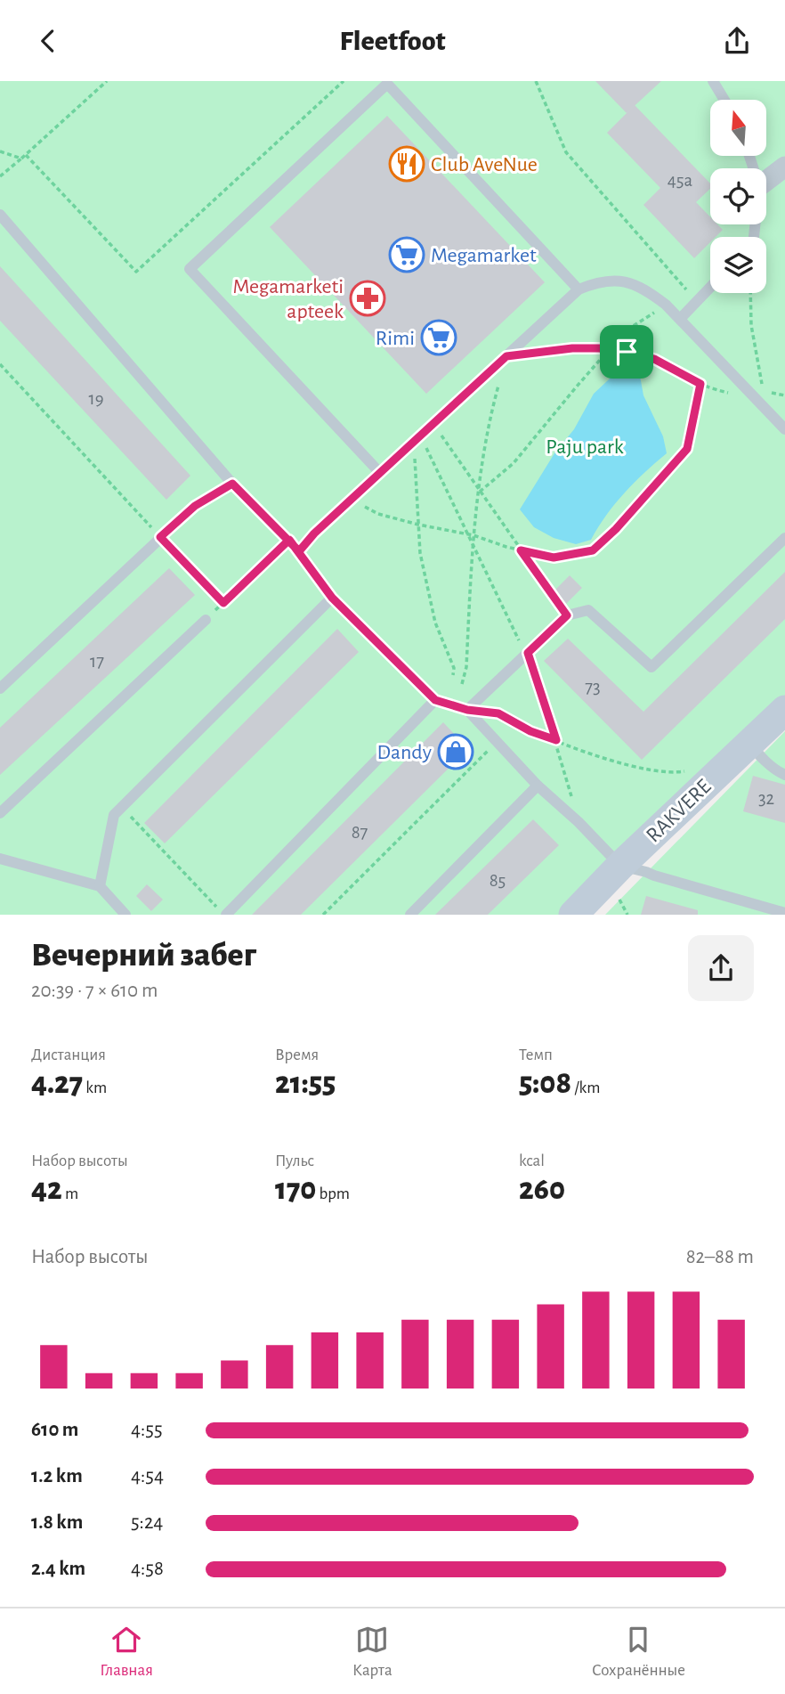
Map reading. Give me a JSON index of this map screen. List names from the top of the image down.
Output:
{
  "streets": {
    "street": ["RAKVERE"]
  },
  "parks": ["Paju park"],
  "places": {
    "restaurant": ["Club AveNue"],
    "supermarket": ["Megamarket", "Rimi"],
    "pharmacy": ["Megamarketi apteek"],
    "shop": ["Dandy"]
  },
  "house_numbers": [
    "45a",
    "19",
    "17",
    "73",
    "32",
    "87",
    "85"
  ],
  "north": "top",
  "page": {
    "header": "Fleetfoot",
    "heading": ["Вечерний забег", "20:39 · 7 × 610 m"],
    "stats": [
      ["Дистанция", "4.27 km"],
      ["Время", "21:55"],
      ["Темп", "5:08 /km"],
      ["Набор высоты", "42 m"],
      ["Пульс", "170 bpm"],
      ["kcal", "260"]
    ],
    "chart": ["Набор высоты", "82–88 m"],
    "list": [
      {
        "name": "610 m",
        "note": "4:55"
      },
      {
        "name": "1.2 km",
        "note": "4:54"
      },
      {
        "name": "1.8 km",
        "note": "5:24"
      },
      {
        "name": "2.4 km",
        "note": "4:58"
      }
    ],
    "tabs": ["Главная", "Карта", "Сохранённые"]
  }
}
